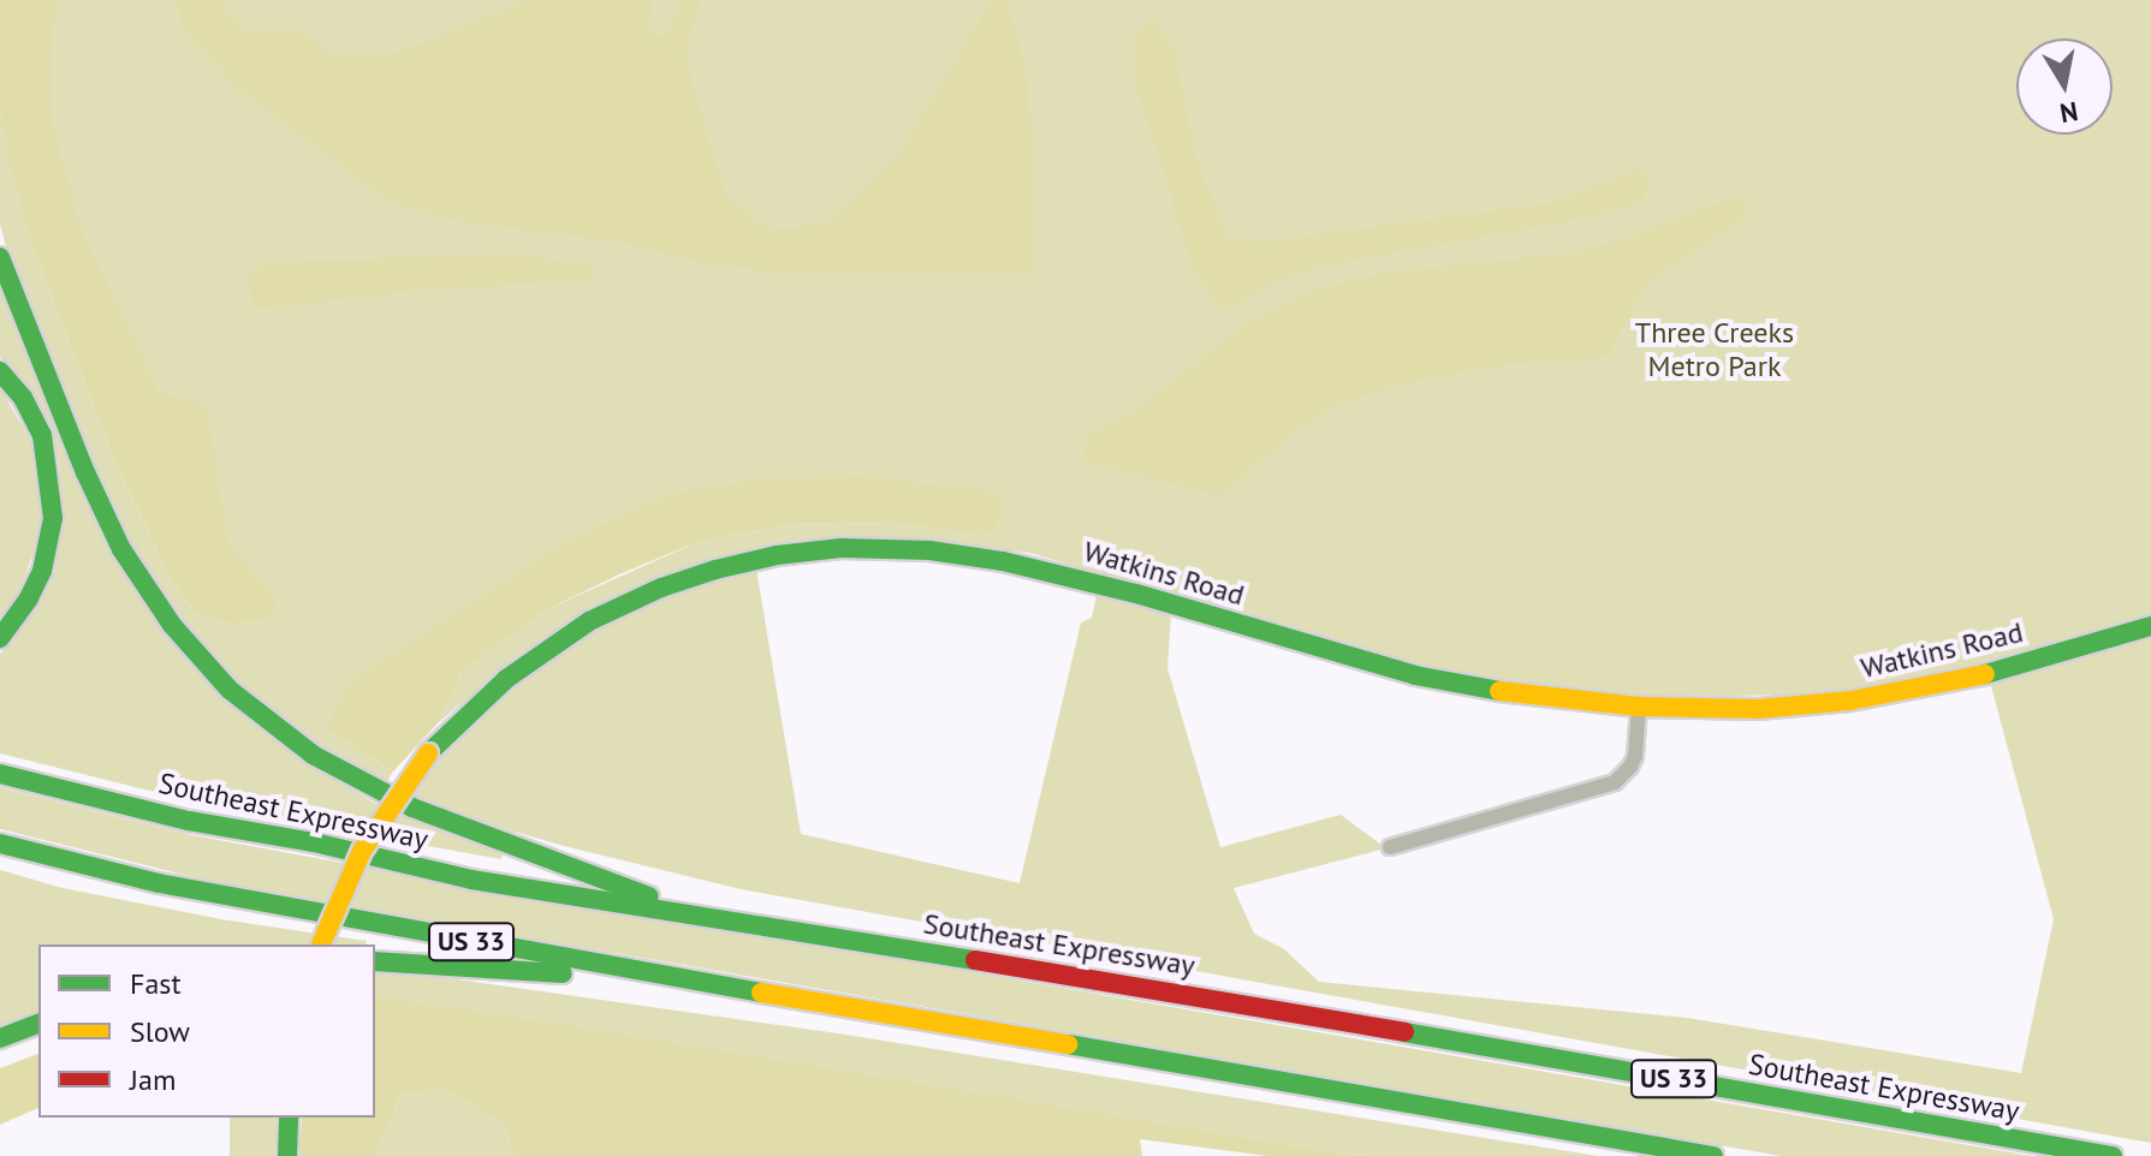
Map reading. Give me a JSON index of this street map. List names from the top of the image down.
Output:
{
  "streets": {
    "main road": ["Watkins Road", "Southeast Expressway", "US 33"]
  },
  "parks": ["Three Creeks Metro Park"],
  "legend": ["Fast", "Slow", "Jam"],
  "north": "bottom"
}
